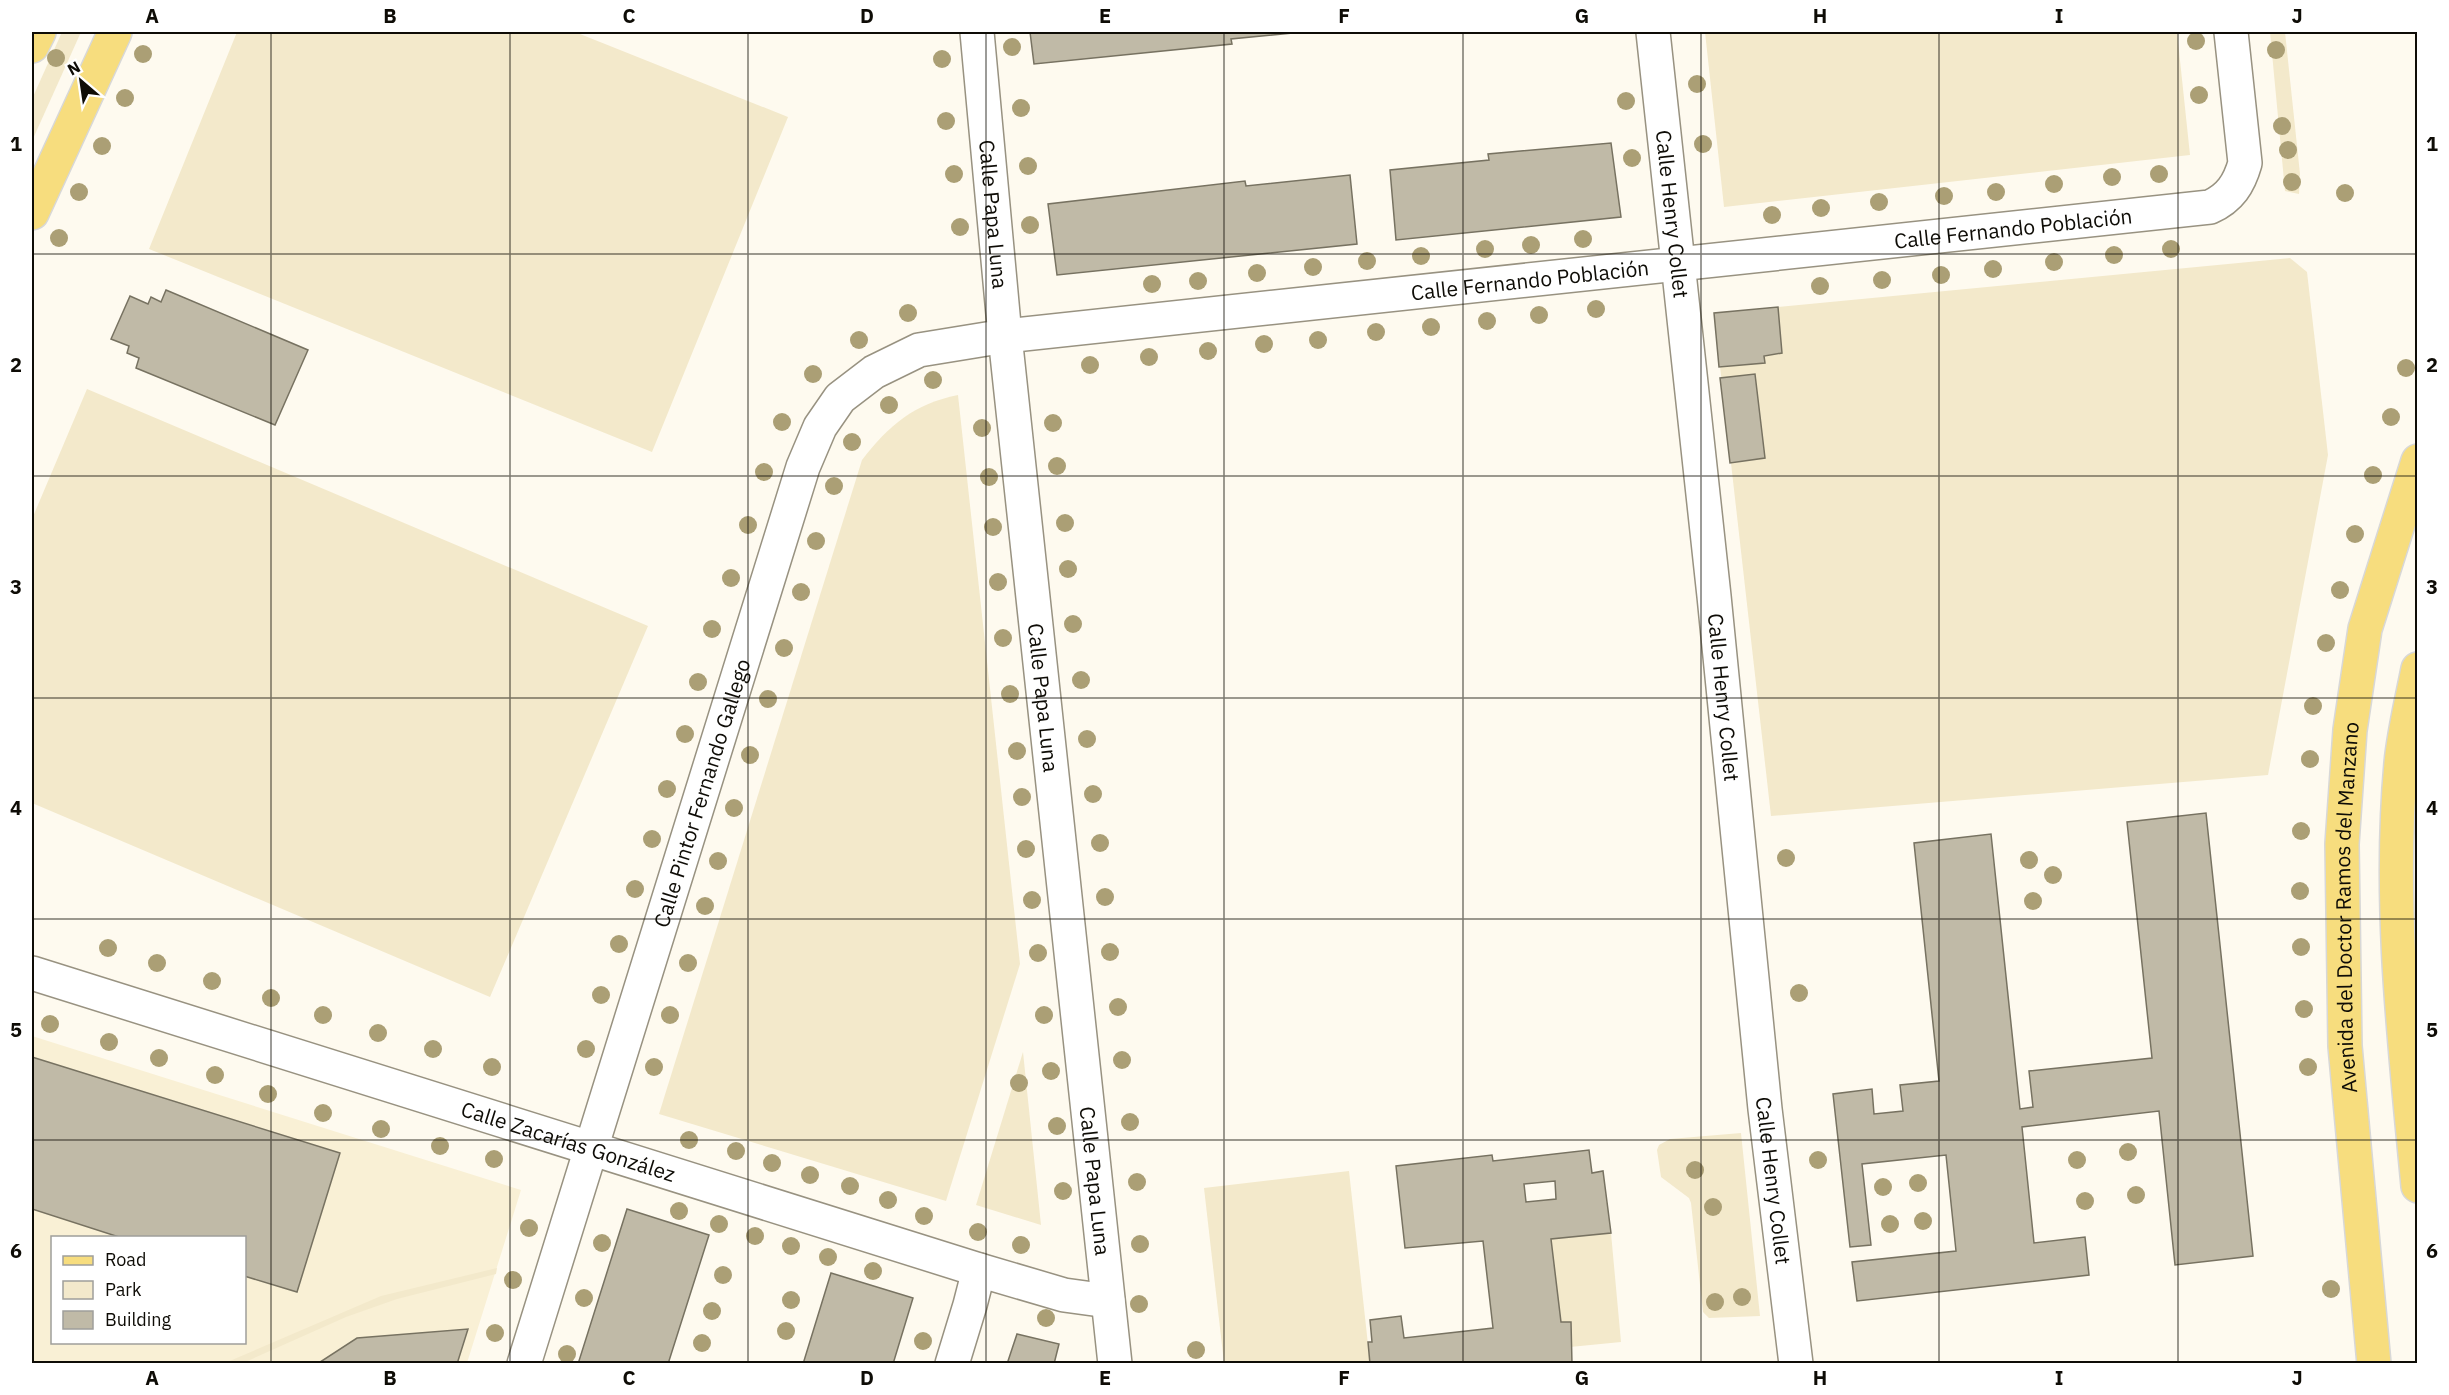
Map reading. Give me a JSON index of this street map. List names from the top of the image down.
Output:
{
  "streets": {
    "main road": ["Avenida del Doctor Ramos del Manzano"],
    "street": [
      "Calle Papa Luna",
      "Calle Henry Collet",
      "Calle Fernando Población",
      "Calle Pintor Fernando Gallego",
      "Calle Zacarías González"
    ]
  },
  "crossings": [
    ["Calle Papa Luna", "Calle Fernando Población"],
    ["Calle Papa Luna", "Calle Pintor Fernando Gallego"],
    ["Calle Papa Luna", "Calle Zacarías González"],
    ["Calle Henry Collet", "Calle Fernando Población"],
    ["Calle Fernando Población", "Calle Pintor Fernando Gallego"],
    ["Calle Pintor Fernando Gallego", "Calle Zacarías González"]
  ],
  "legend": ["Road", "Park", "Building"],
  "north": "top left",
  "grid": {
    "columns": [
      "A",
      "B",
      "C",
      "D",
      "E",
      "F",
      "G",
      "H",
      "I",
      "J"
    ],
    "rows": [
      "1",
      "2",
      "3",
      "4",
      "5",
      "6"
    ]
  }
}
